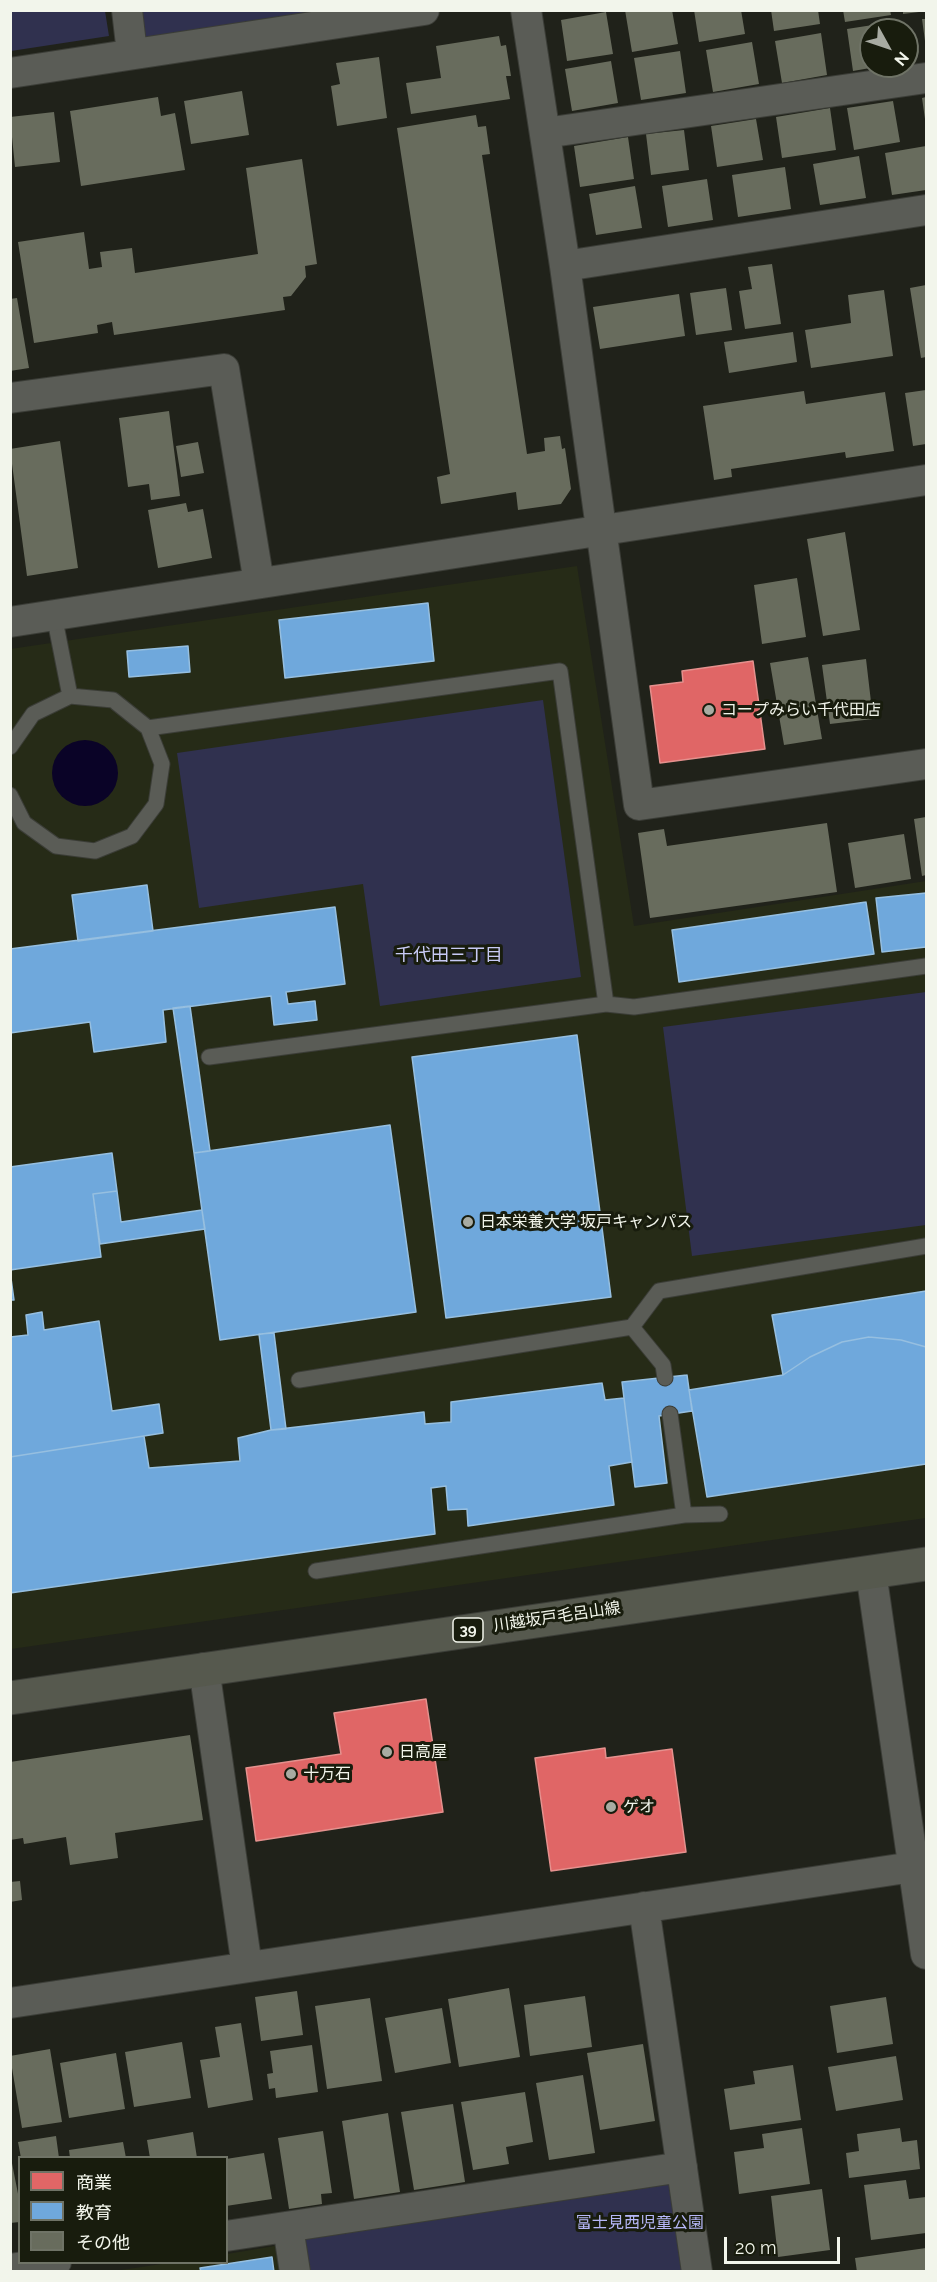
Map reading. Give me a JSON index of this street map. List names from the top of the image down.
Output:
{
  "streets": {
    "main road": ["川越坂戸毛呂山線", "39"]
  },
  "districts": ["千代田三丁目"],
  "parks": ["富士見西児童公園"],
  "places": [
    "コープみらい千代田店",
    "日本栄養大学 坂戸キャンパス",
    "日高屋",
    "十万石",
    "ゲオ"
  ],
  "legend": ["商業", "教育", "その他"],
  "scale_bar": "20 m",
  "north": "bottom right"
}
